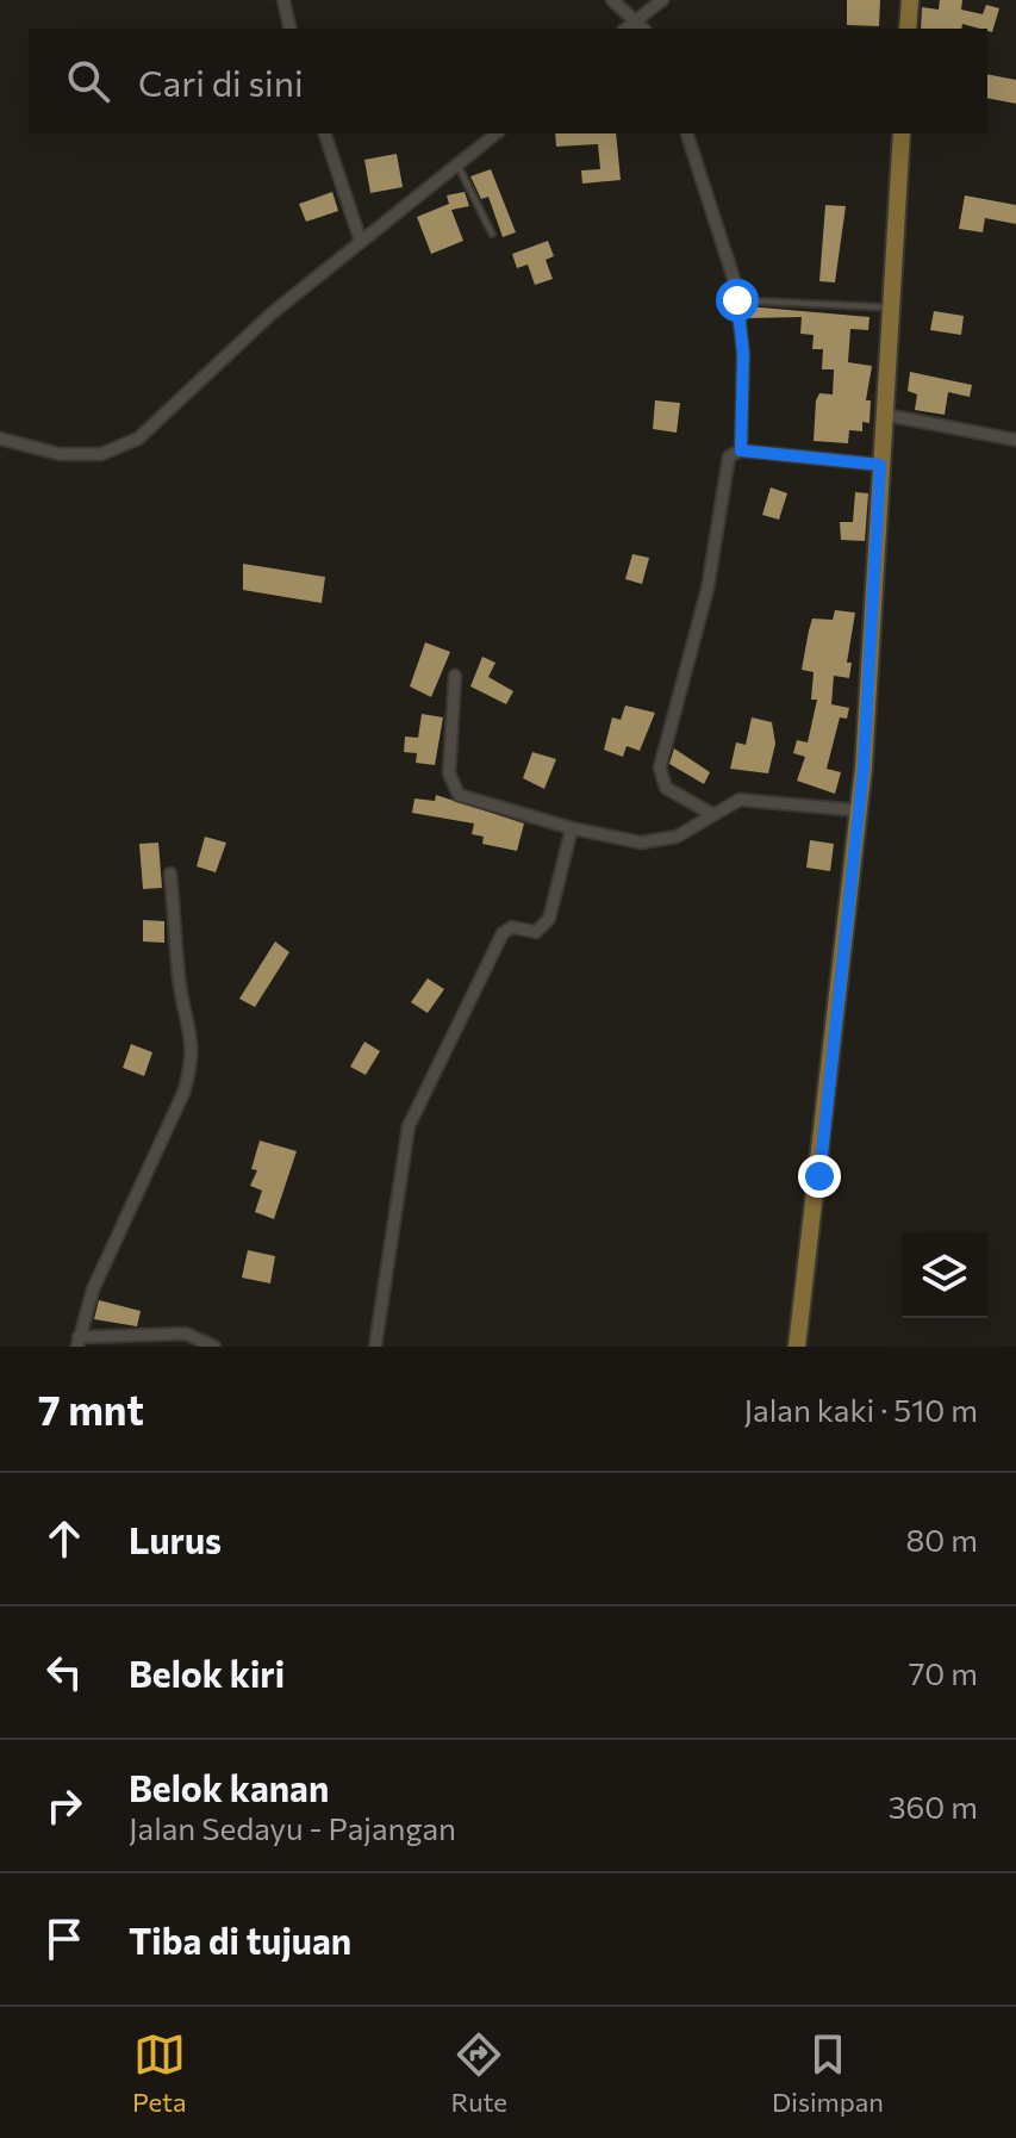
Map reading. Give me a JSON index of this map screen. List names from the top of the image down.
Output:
{
  "page": {
    "search": "Cari di sini",
    "heading": ["7 mnt", "Jalan kaki · 510 m"],
    "list": [
      ["Lurus", "80 m"],
      ["Belok kiri", "70 m"],
      ["Belok kanan", "Jalan Sedayu - Pajangan", "360 m"],
      "Tiba di tujuan"
    ],
    "nav": ["Peta", "Rute", "Disimpan"]
  }
}
